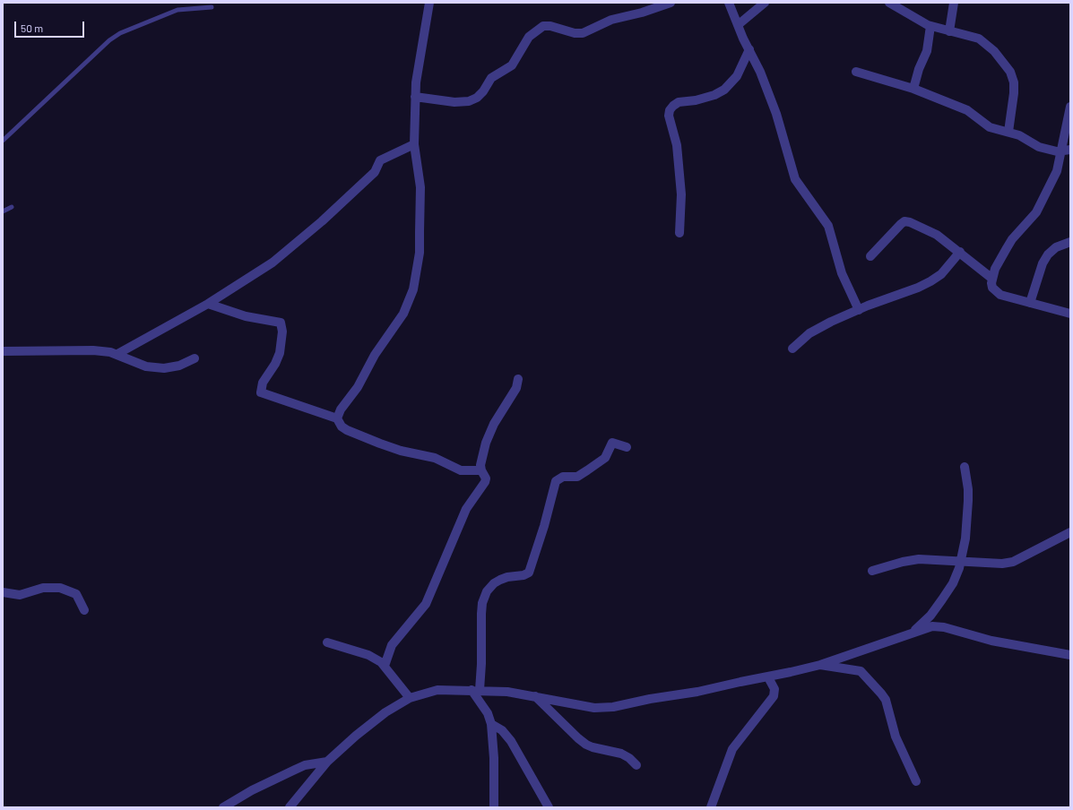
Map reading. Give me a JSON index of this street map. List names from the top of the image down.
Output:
{
  "scale_bar": "50 m"
}
